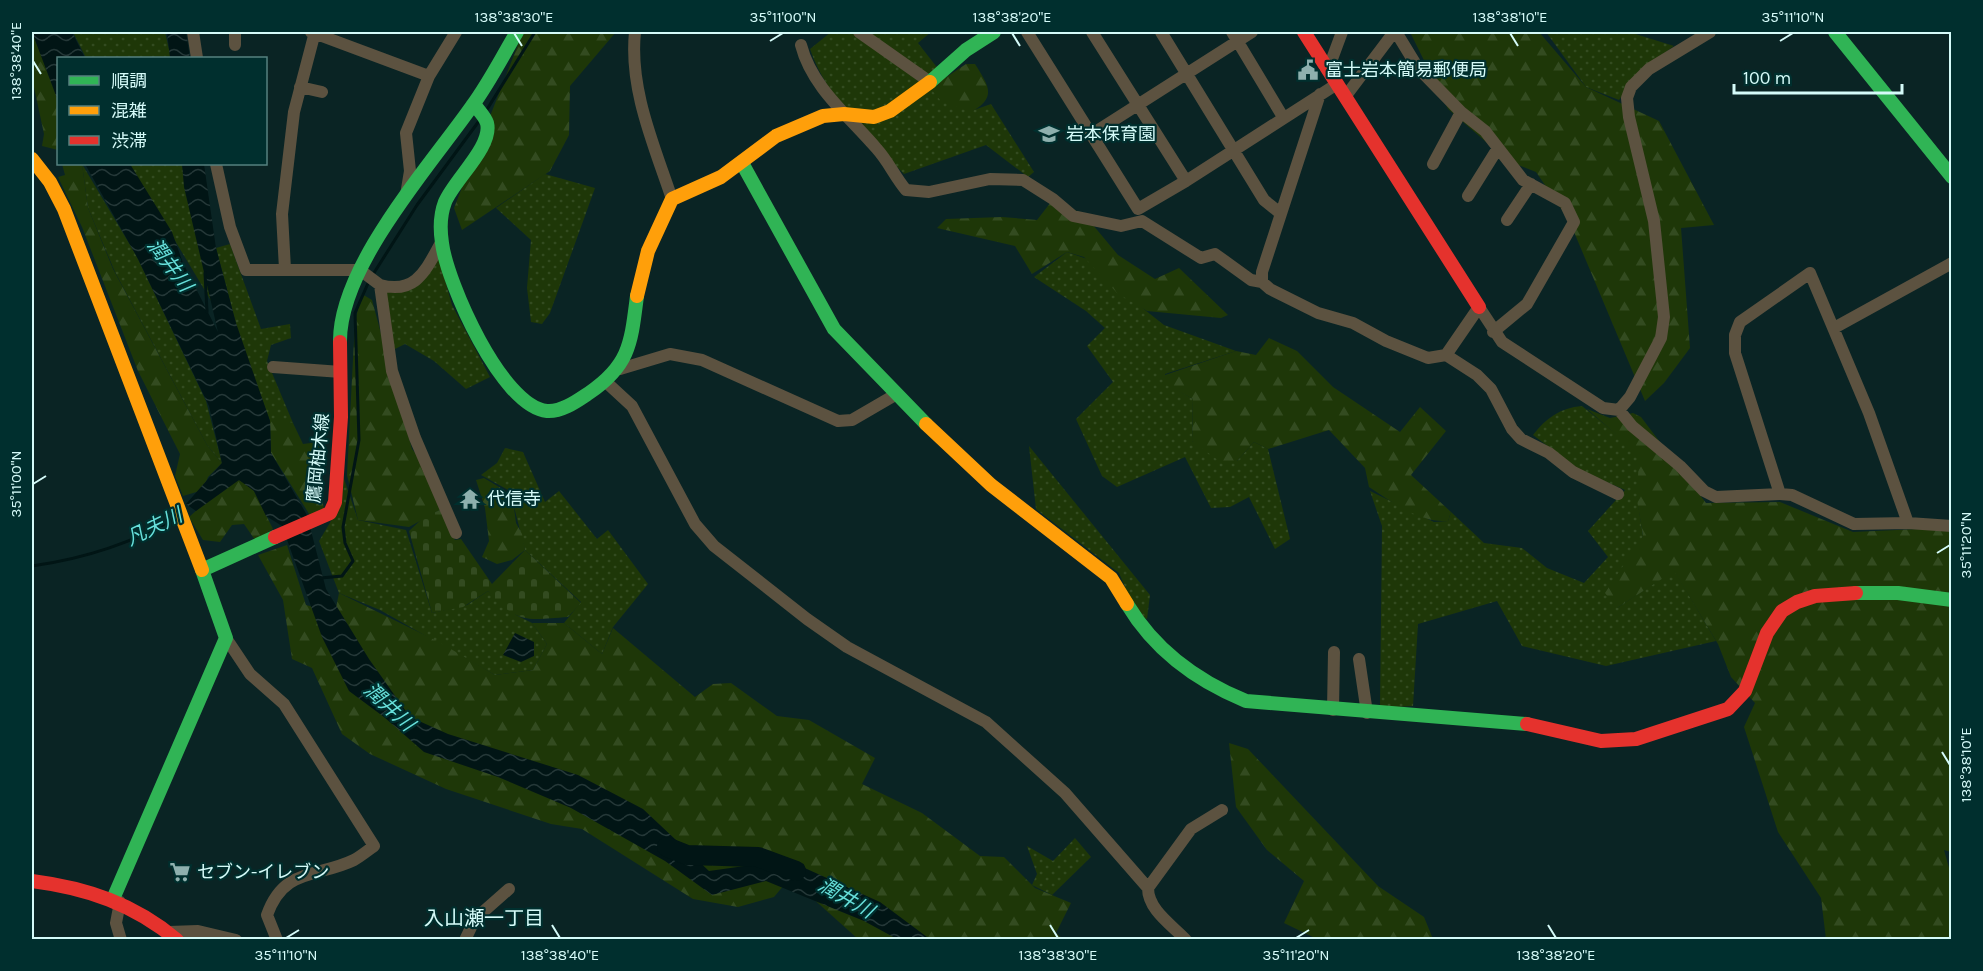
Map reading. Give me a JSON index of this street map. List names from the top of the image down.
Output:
{
  "streets": {
    "street": ["鷹岡柚木線"]
  },
  "districts": ["入山瀬一丁目"],
  "water": ["潤井川", "凡夫川"],
  "places": {
    "public building": ["富士岩本簡易郵便局"],
    "school or university": ["岩本保育園"],
    "temple": ["代信寺"],
    "supermarket": ["セブン-イレブン"]
  },
  "legend": ["順調", "混雑", "渋滞"],
  "scale_bar": "100 m",
  "coordinates": [
    "138°38'30\"E",
    "35°11'00\"N",
    "138°38'20\"E",
    "138°38'10\"E",
    "35°11'10\"N",
    "138°38'40\"E",
    "35°11'20\"N"
  ]
}
